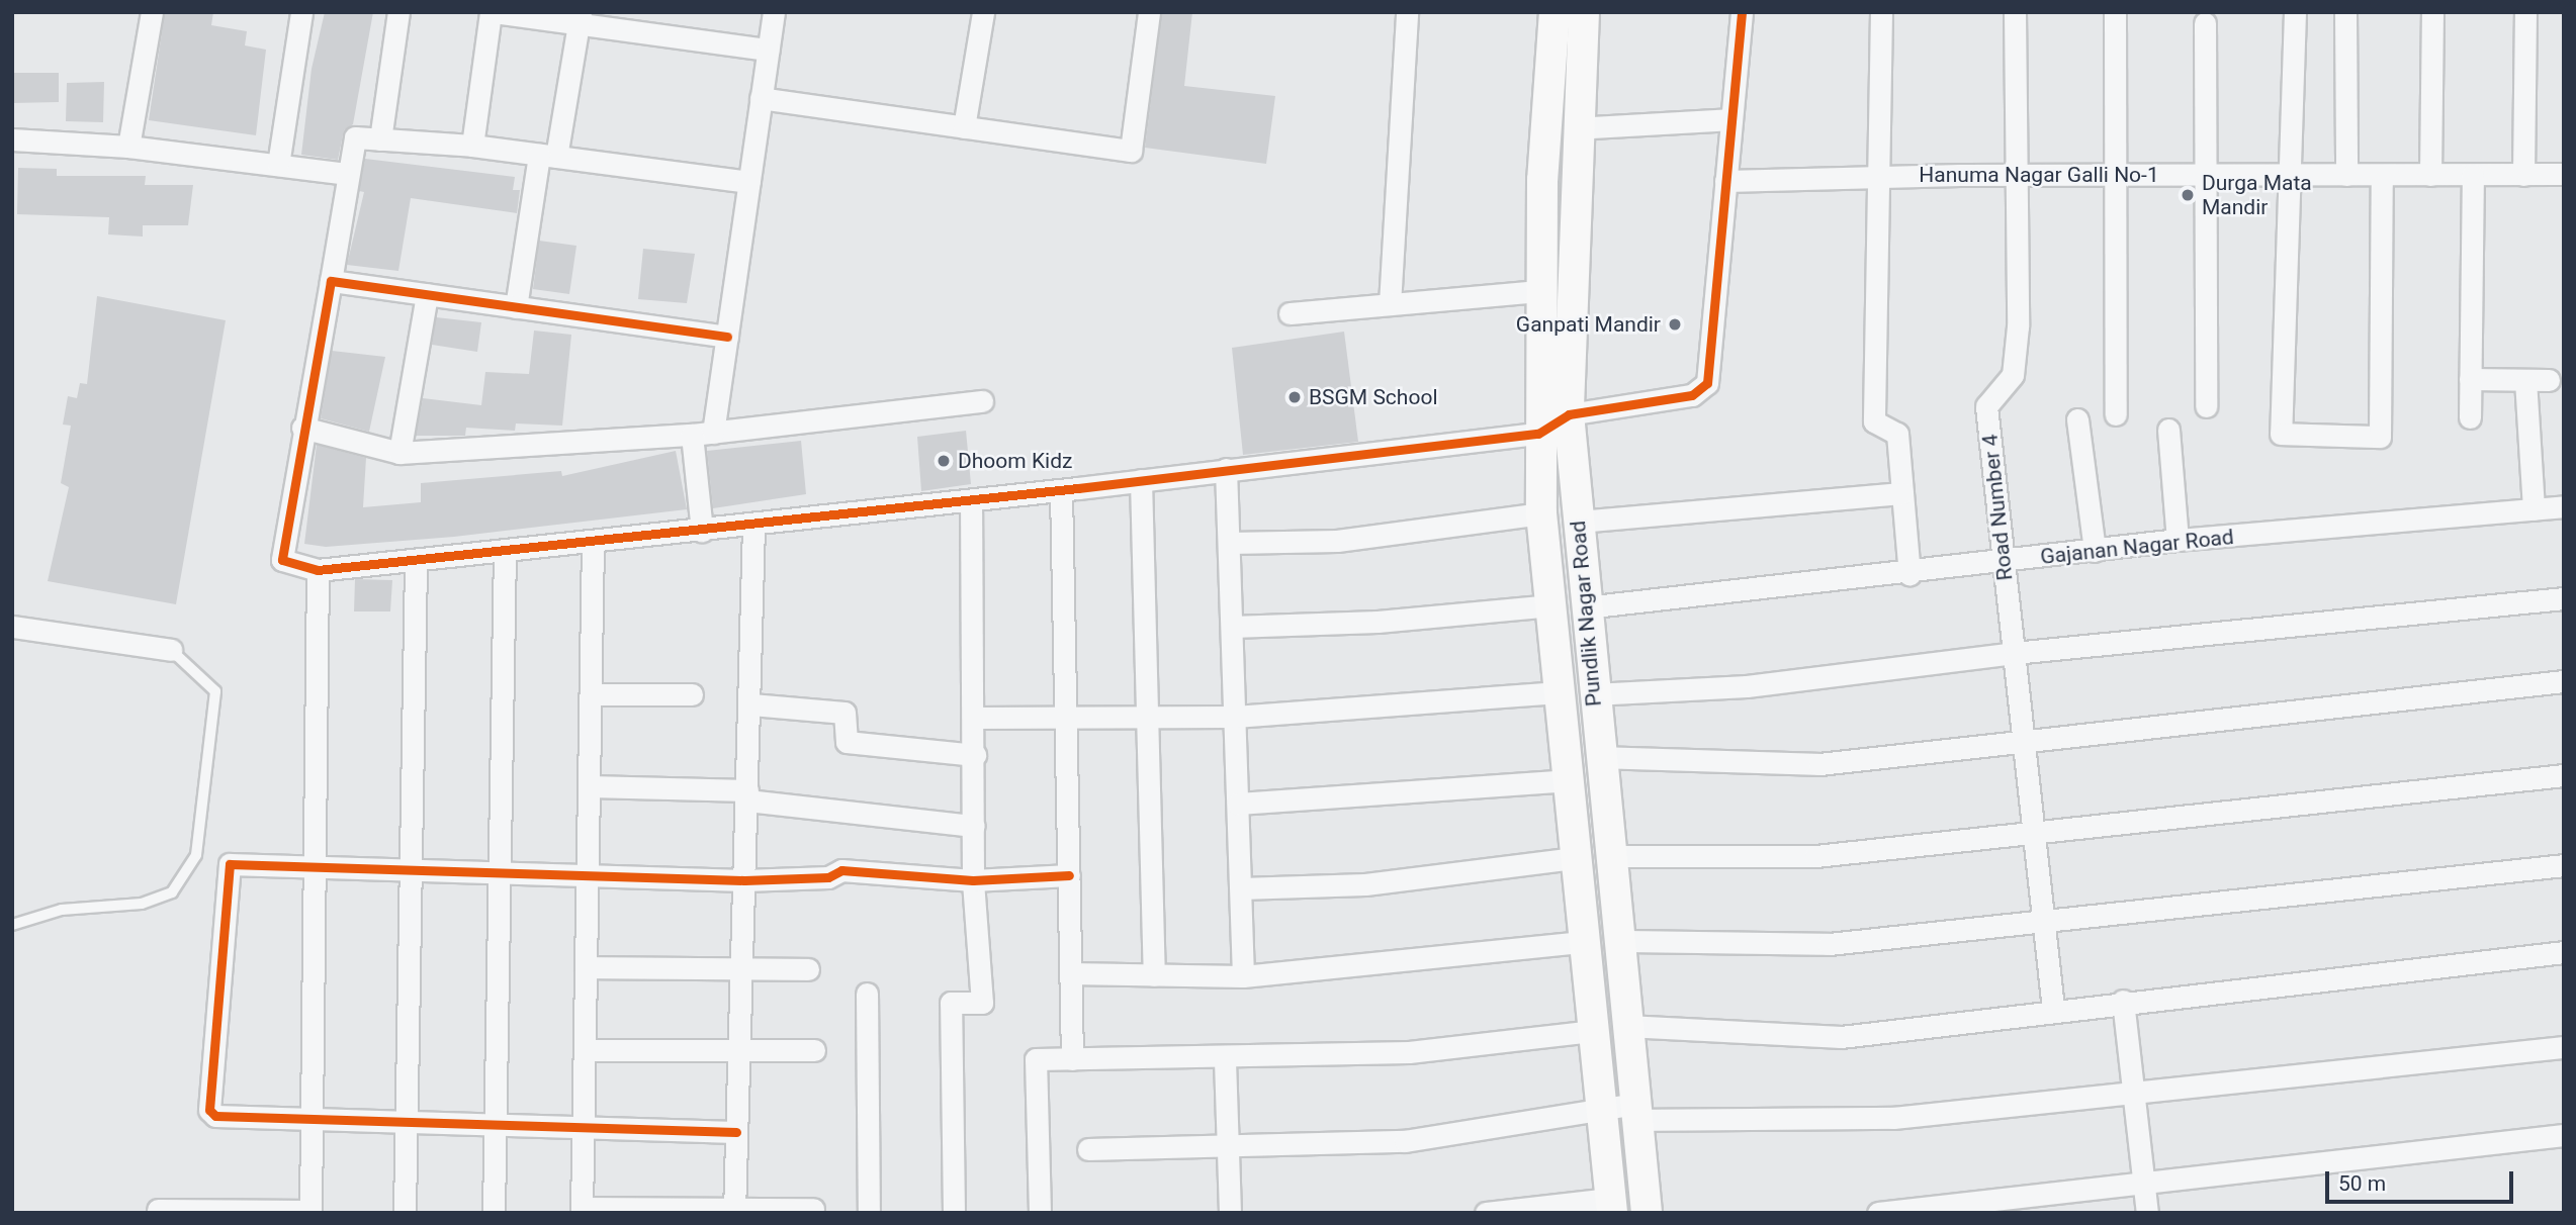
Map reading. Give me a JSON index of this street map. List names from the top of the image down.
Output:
{
  "streets": {
    "main road": ["Pundlik Nagar Road"],
    "street": ["Hanuma Nagar Galli No-1", "Road Number 4", "Gajanan Nagar Road"]
  },
  "crossings": [
    ["Hanuma Nagar Galli No-1", "Road Number 4"],
    ["Road Number 4", "Gajanan Nagar Road"],
    ["Gajanan Nagar Road", "Pundlik Nagar Road"]
  ],
  "places": [
    "Durga Mata Mandir",
    "Ganpati Mandir",
    "BSGM School",
    "Dhoom Kidz"
  ],
  "scale_bar": "50 m"
}
